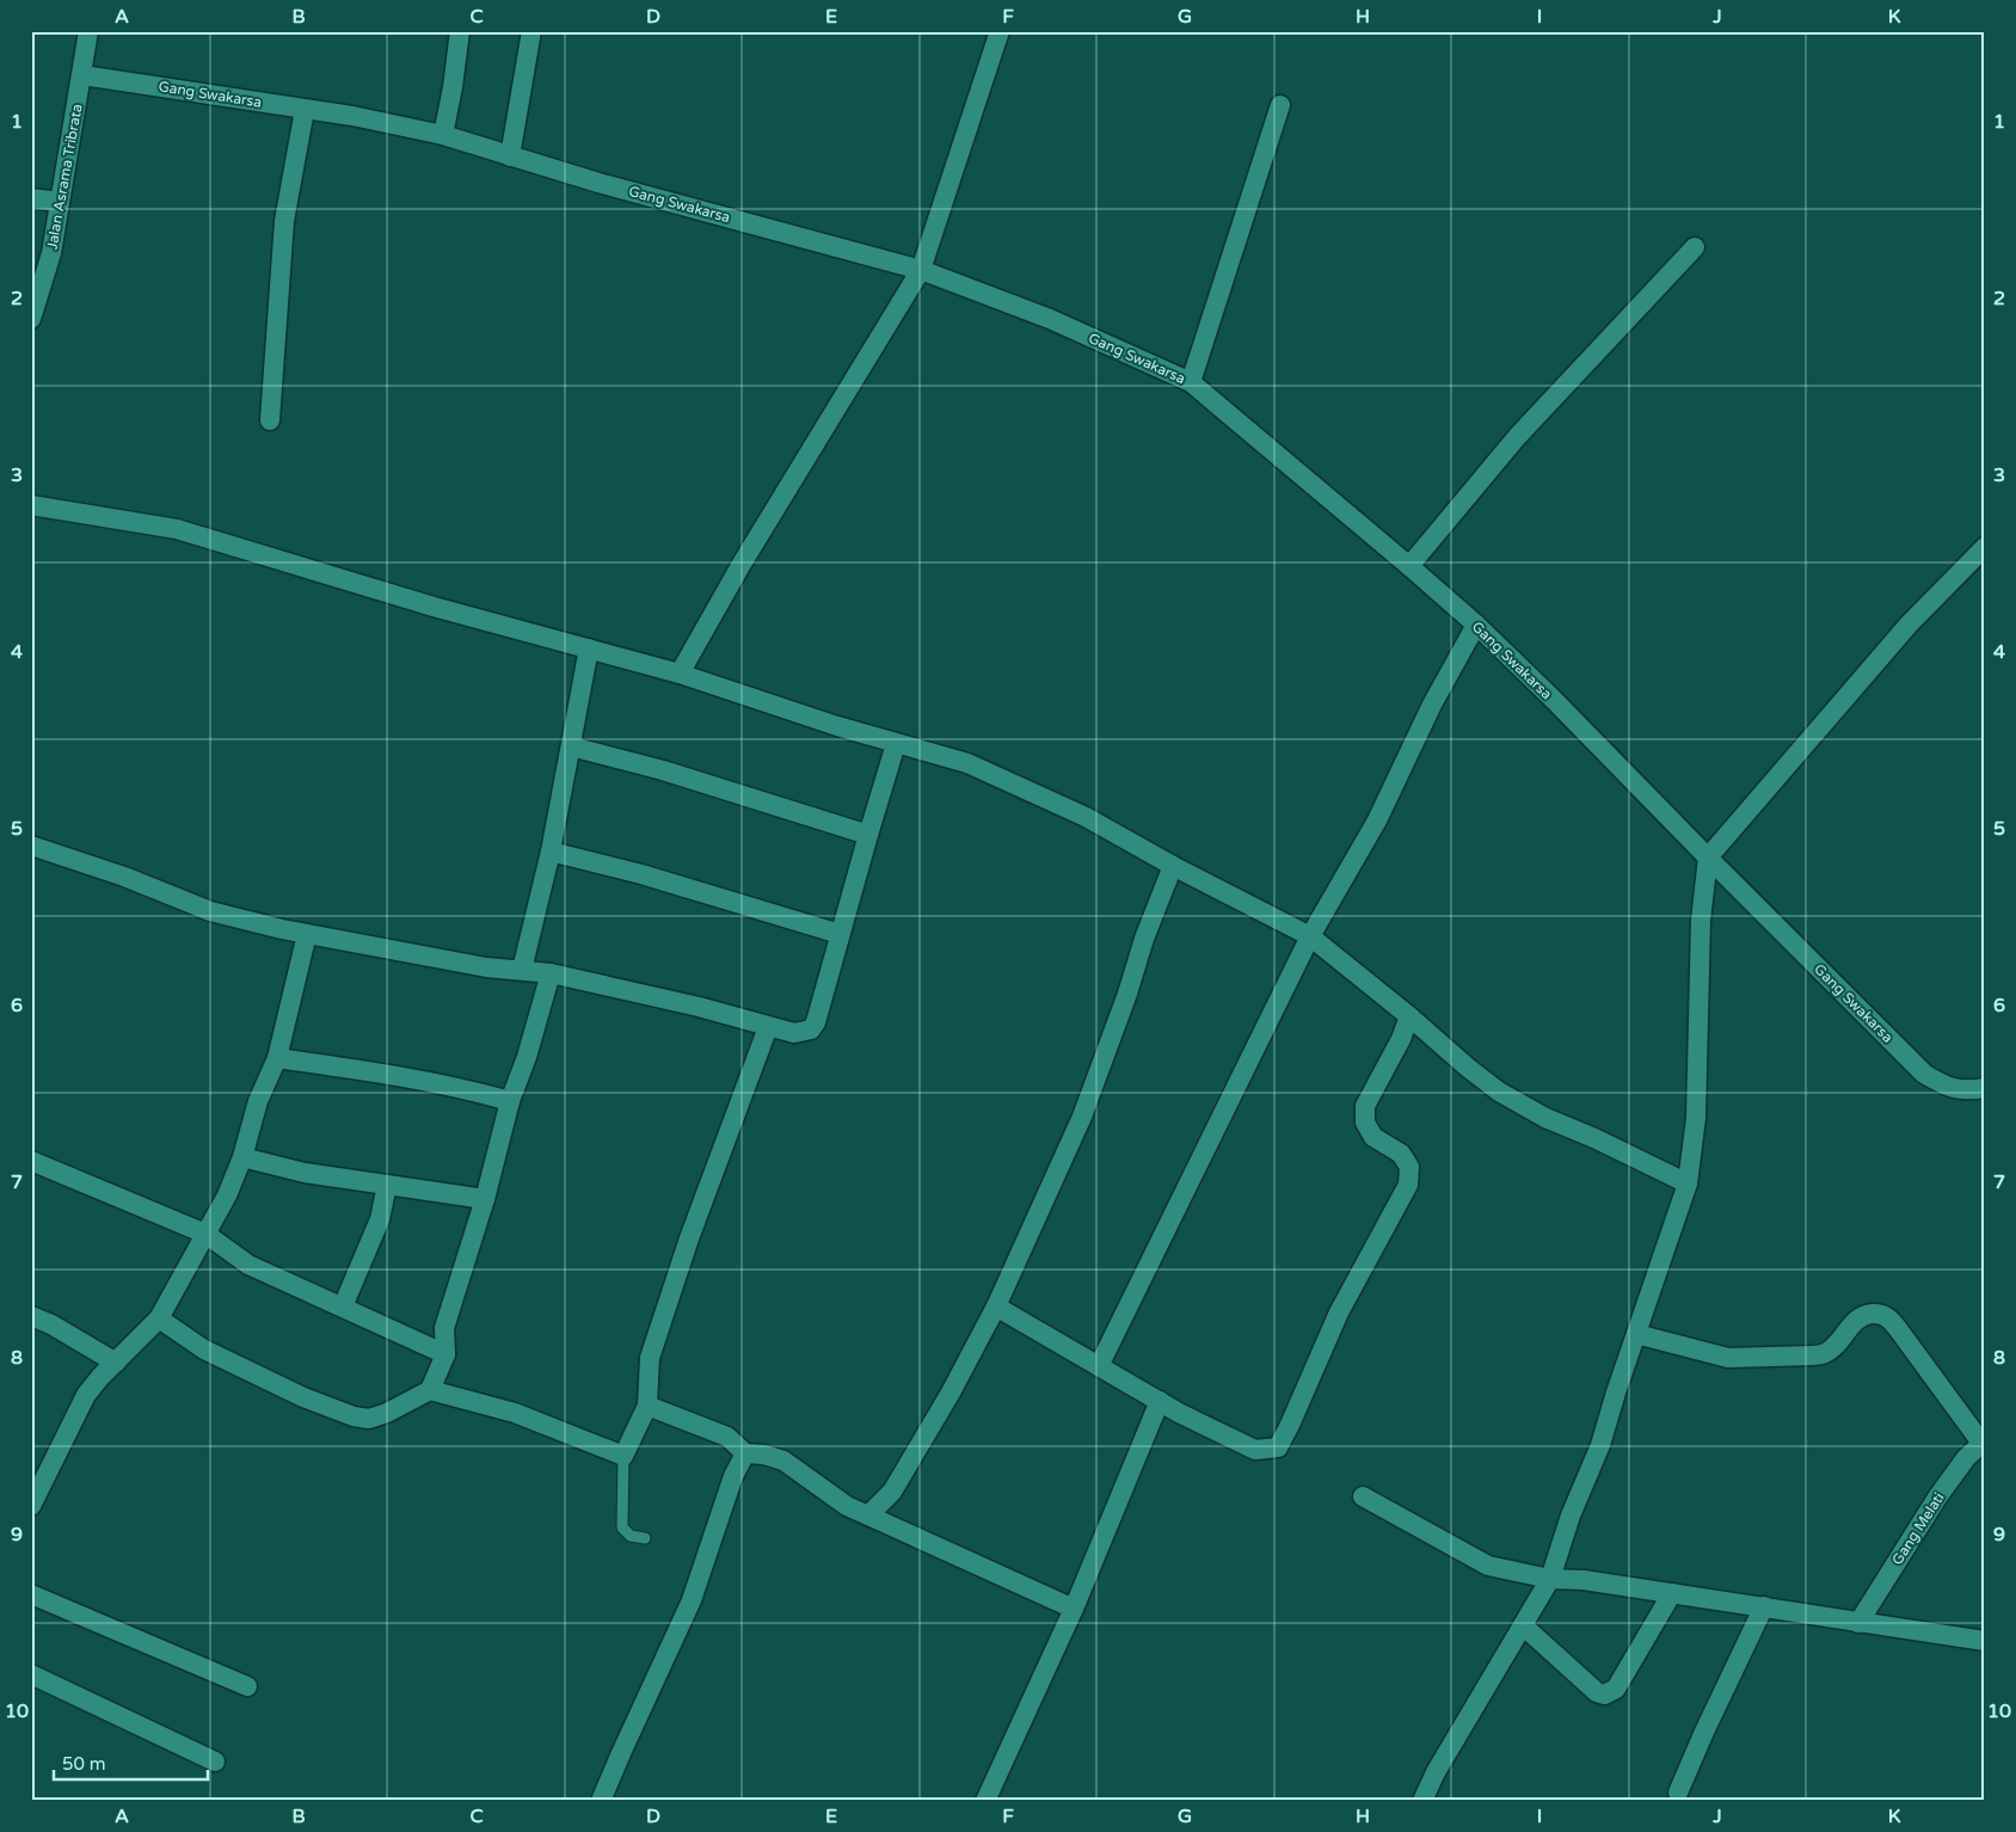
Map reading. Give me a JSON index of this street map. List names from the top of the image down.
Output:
{
  "streets": {
    "street": ["Gang Swakarsa", "Jalan Asrama Tribrata", "Gang Melati"]
  },
  "crossings": [
    ["Gang Swakarsa", "Jalan Asrama Tribrata"]
  ],
  "scale_bar": "50 m",
  "grid": {
    "columns": [
      "A",
      "B",
      "C",
      "D",
      "E",
      "F",
      "G",
      "H",
      "I",
      "J",
      "K"
    ],
    "rows": [
      "1",
      "2",
      "3",
      "4",
      "5",
      "6",
      "7",
      "8",
      "9",
      "10"
    ]
  }
}
